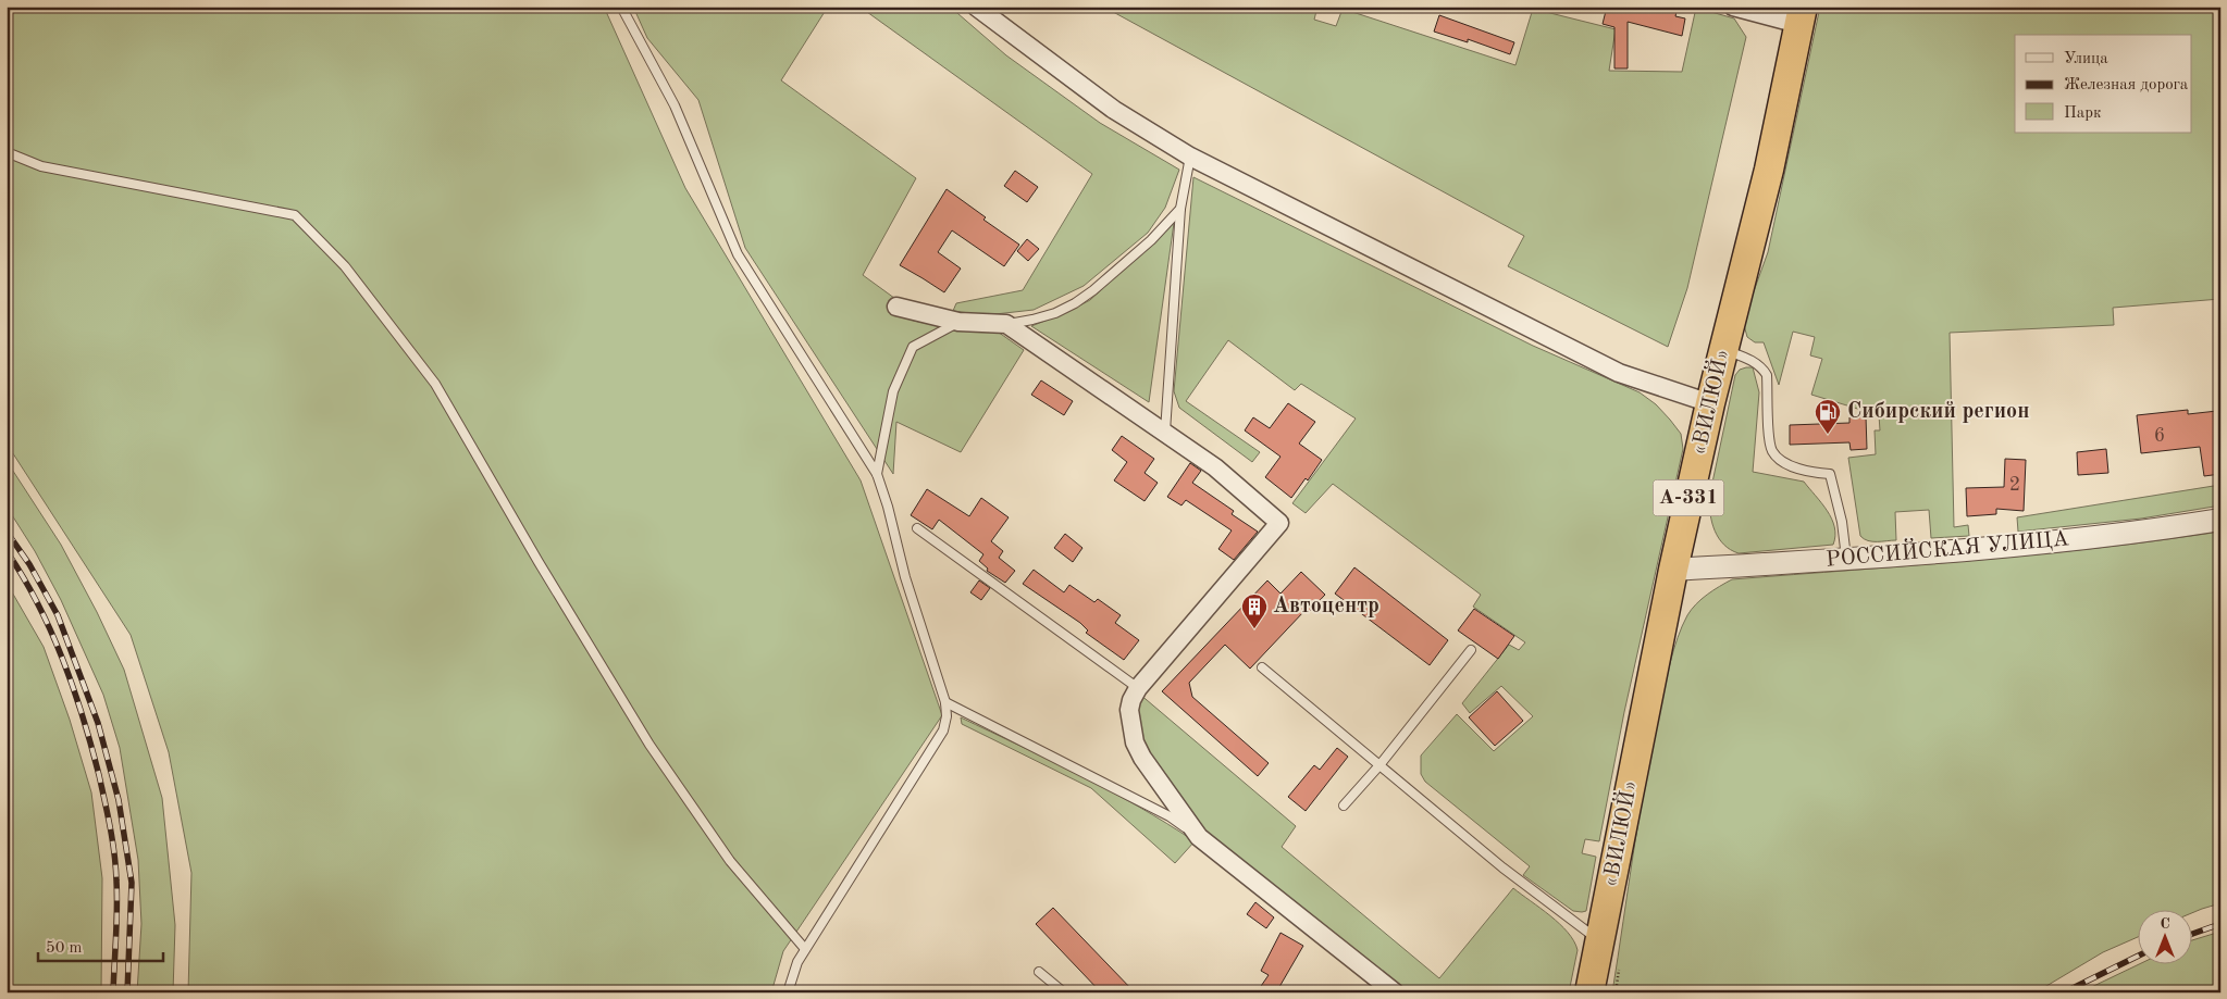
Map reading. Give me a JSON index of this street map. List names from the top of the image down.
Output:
{
  "streets": {
    "highway": ["«ВИЛЮЙ»", "А-331"],
    "street": ["РОССИЙСКАЯ УЛИЦА"]
  },
  "crossings": [
    ["«ВИЛЮЙ»", "РОССИЙСКАЯ УЛИЦА"]
  ],
  "places": {
    "fuel station": ["Сибирский регион"],
    "building": ["Автоцентр"]
  },
  "house_numbers": ["6", "2"],
  "legend": ["Улица", "Железная дорога", "Парк"],
  "scale_bar": "50 m",
  "north": "top"
}
